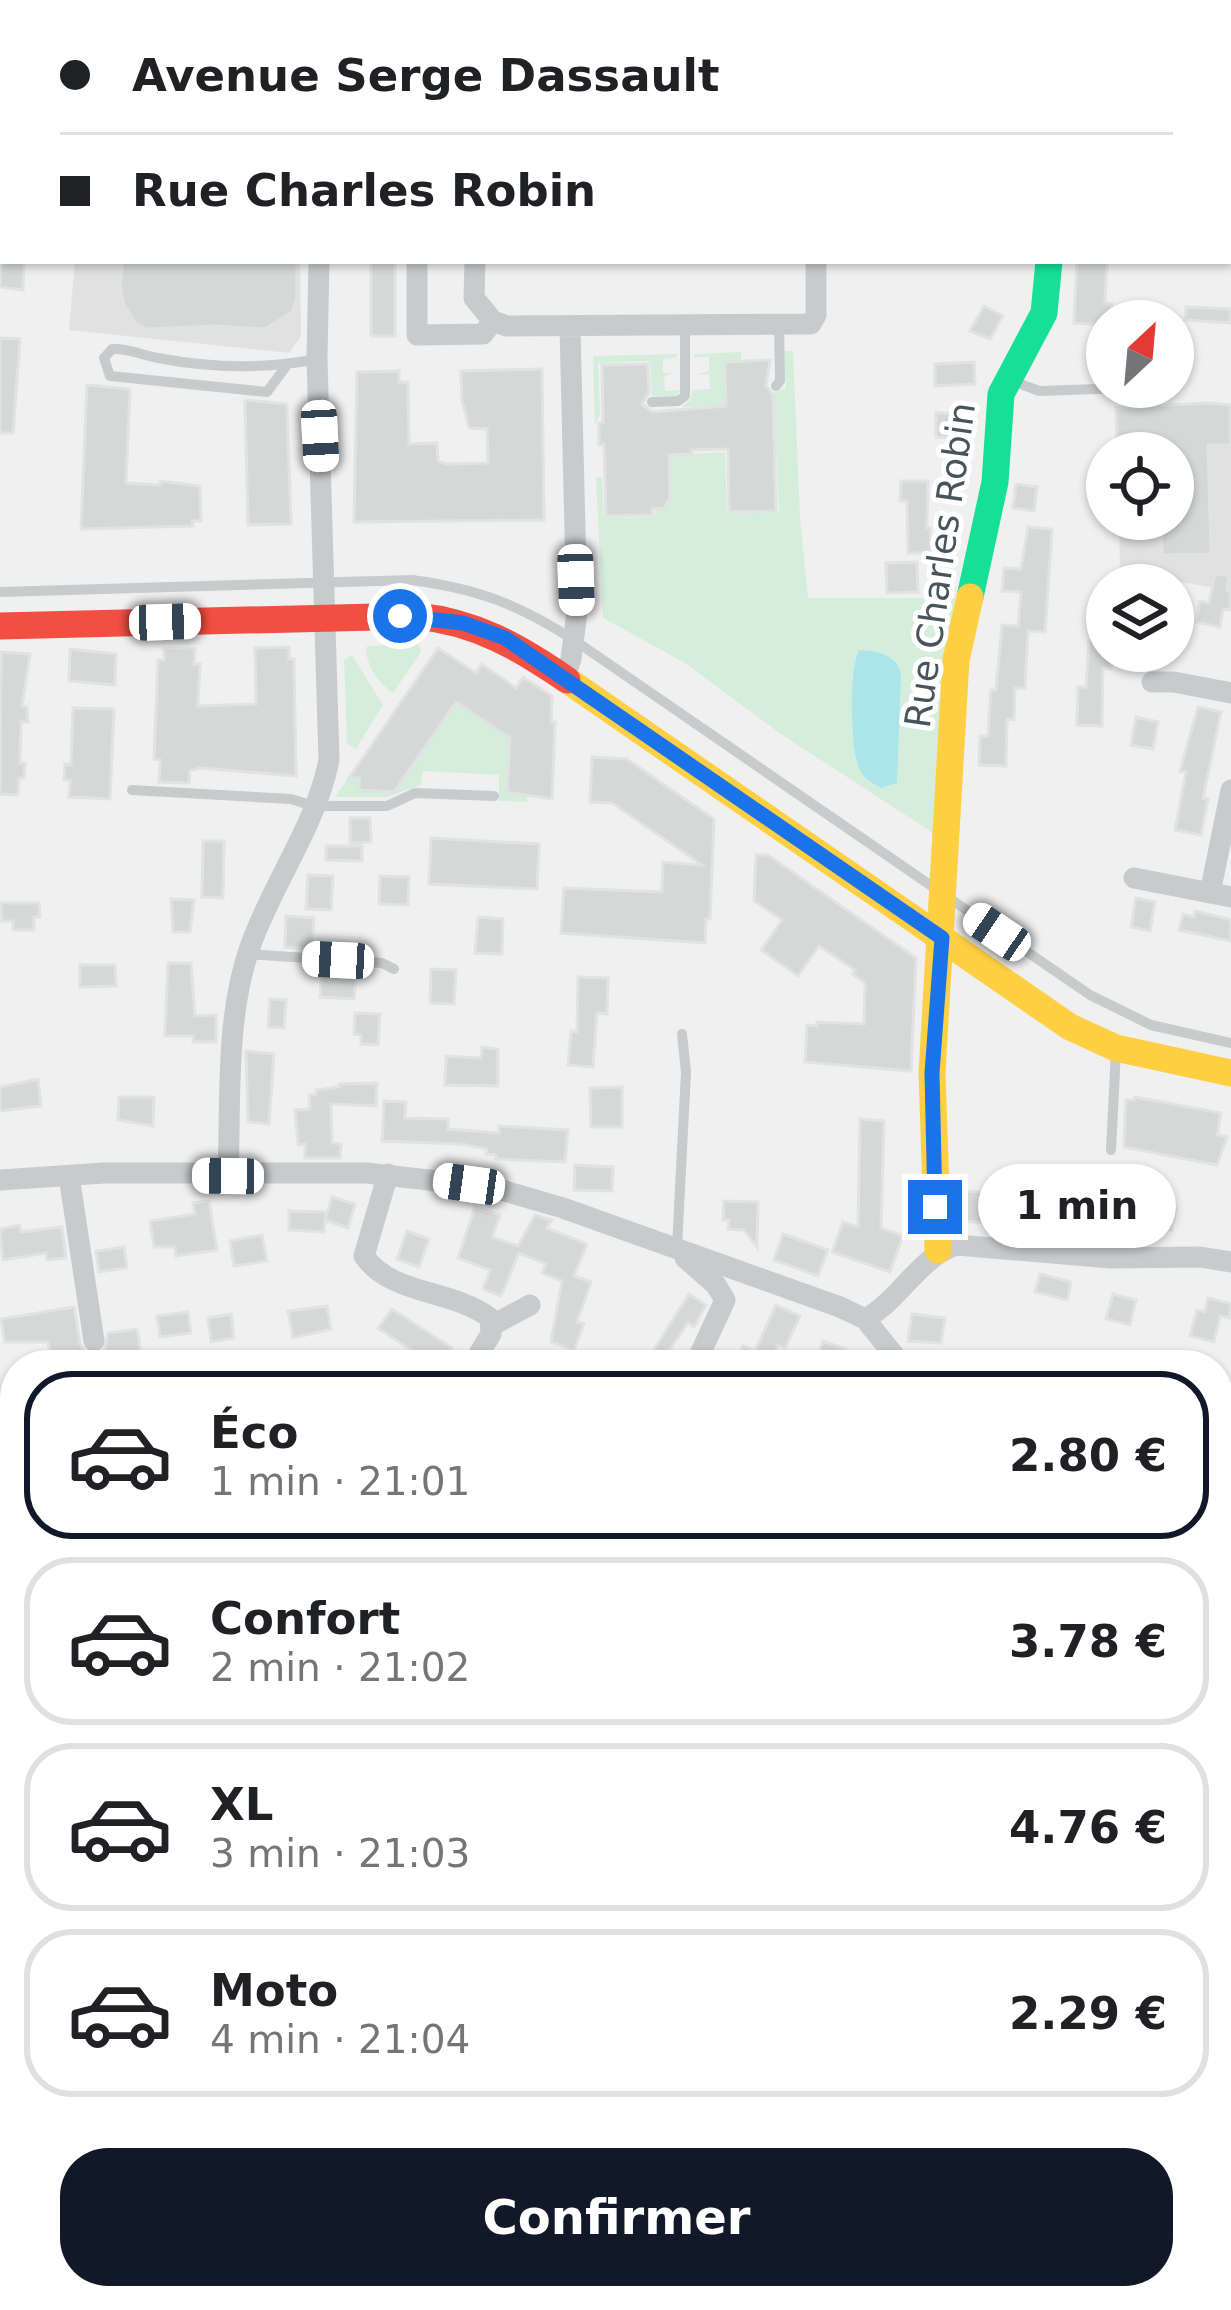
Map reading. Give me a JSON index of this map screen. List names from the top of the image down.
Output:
{
  "streets": {
    "street": ["Rue Charles Robin"]
  },
  "north": "top right",
  "page": {
    "banner": ["Avenue Serge Dassault", "Rue Charles Robin"],
    "bubble": "1 min",
    "list": [
      {
        "name": "Éco",
        "note": "1 min · 21:01",
        "value": "2.80 €"
      },
      {
        "name": "Confort",
        "note": "2 min · 21:02",
        "value": "3.78 €"
      },
      {
        "name": "XL",
        "note": "3 min · 21:03",
        "value": "4.76 €"
      },
      {
        "name": "Moto",
        "note": "4 min · 21:04",
        "value": "2.29 €"
      }
    ],
    "buttons": "Confirmer"
  }
}
